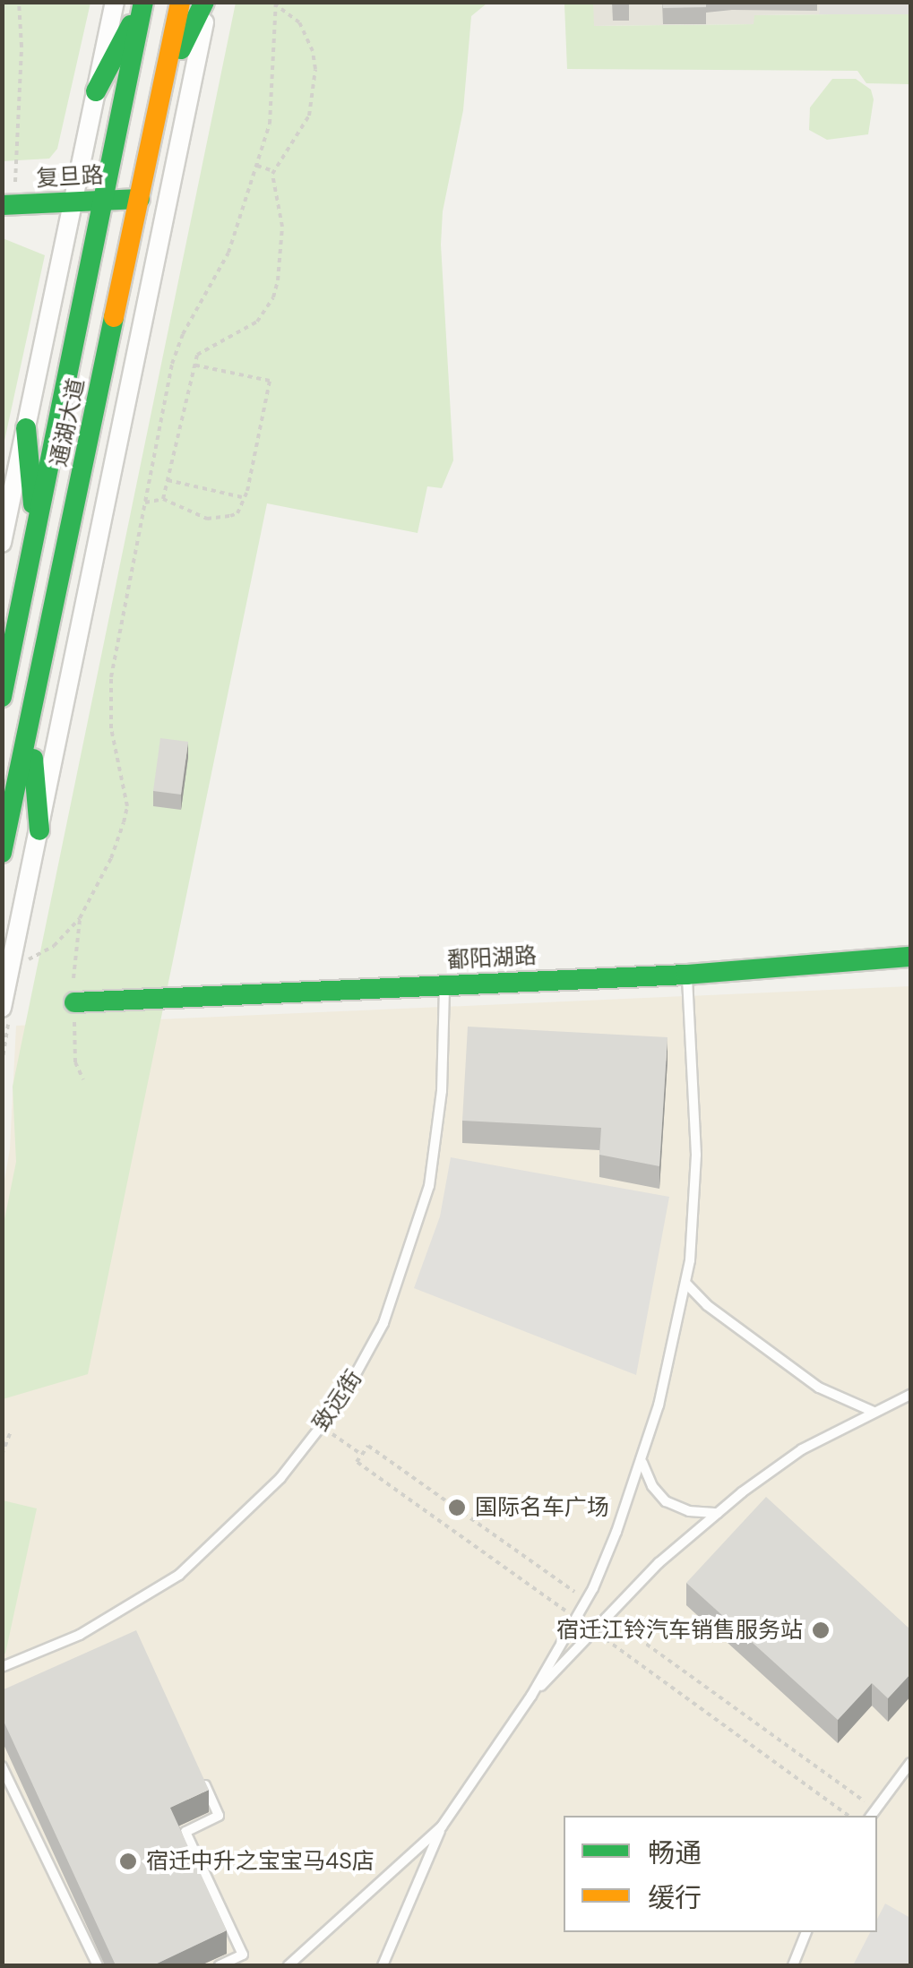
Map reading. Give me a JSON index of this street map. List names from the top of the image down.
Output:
{
  "streets": {
    "main road": ["复旦路", "通湖大道", "鄱阳湖路"],
    "lane": ["致远街"]
  },
  "crossings": [
    ["复旦路", "通湖大道"],
    ["鄱阳湖路", "致远街"]
  ],
  "places": ["国际名车广场", "宿迁江铃汽车销售服务站", "宿迁中升之宝宝马4S店"],
  "legend": ["畅通", "缓行"]
}
